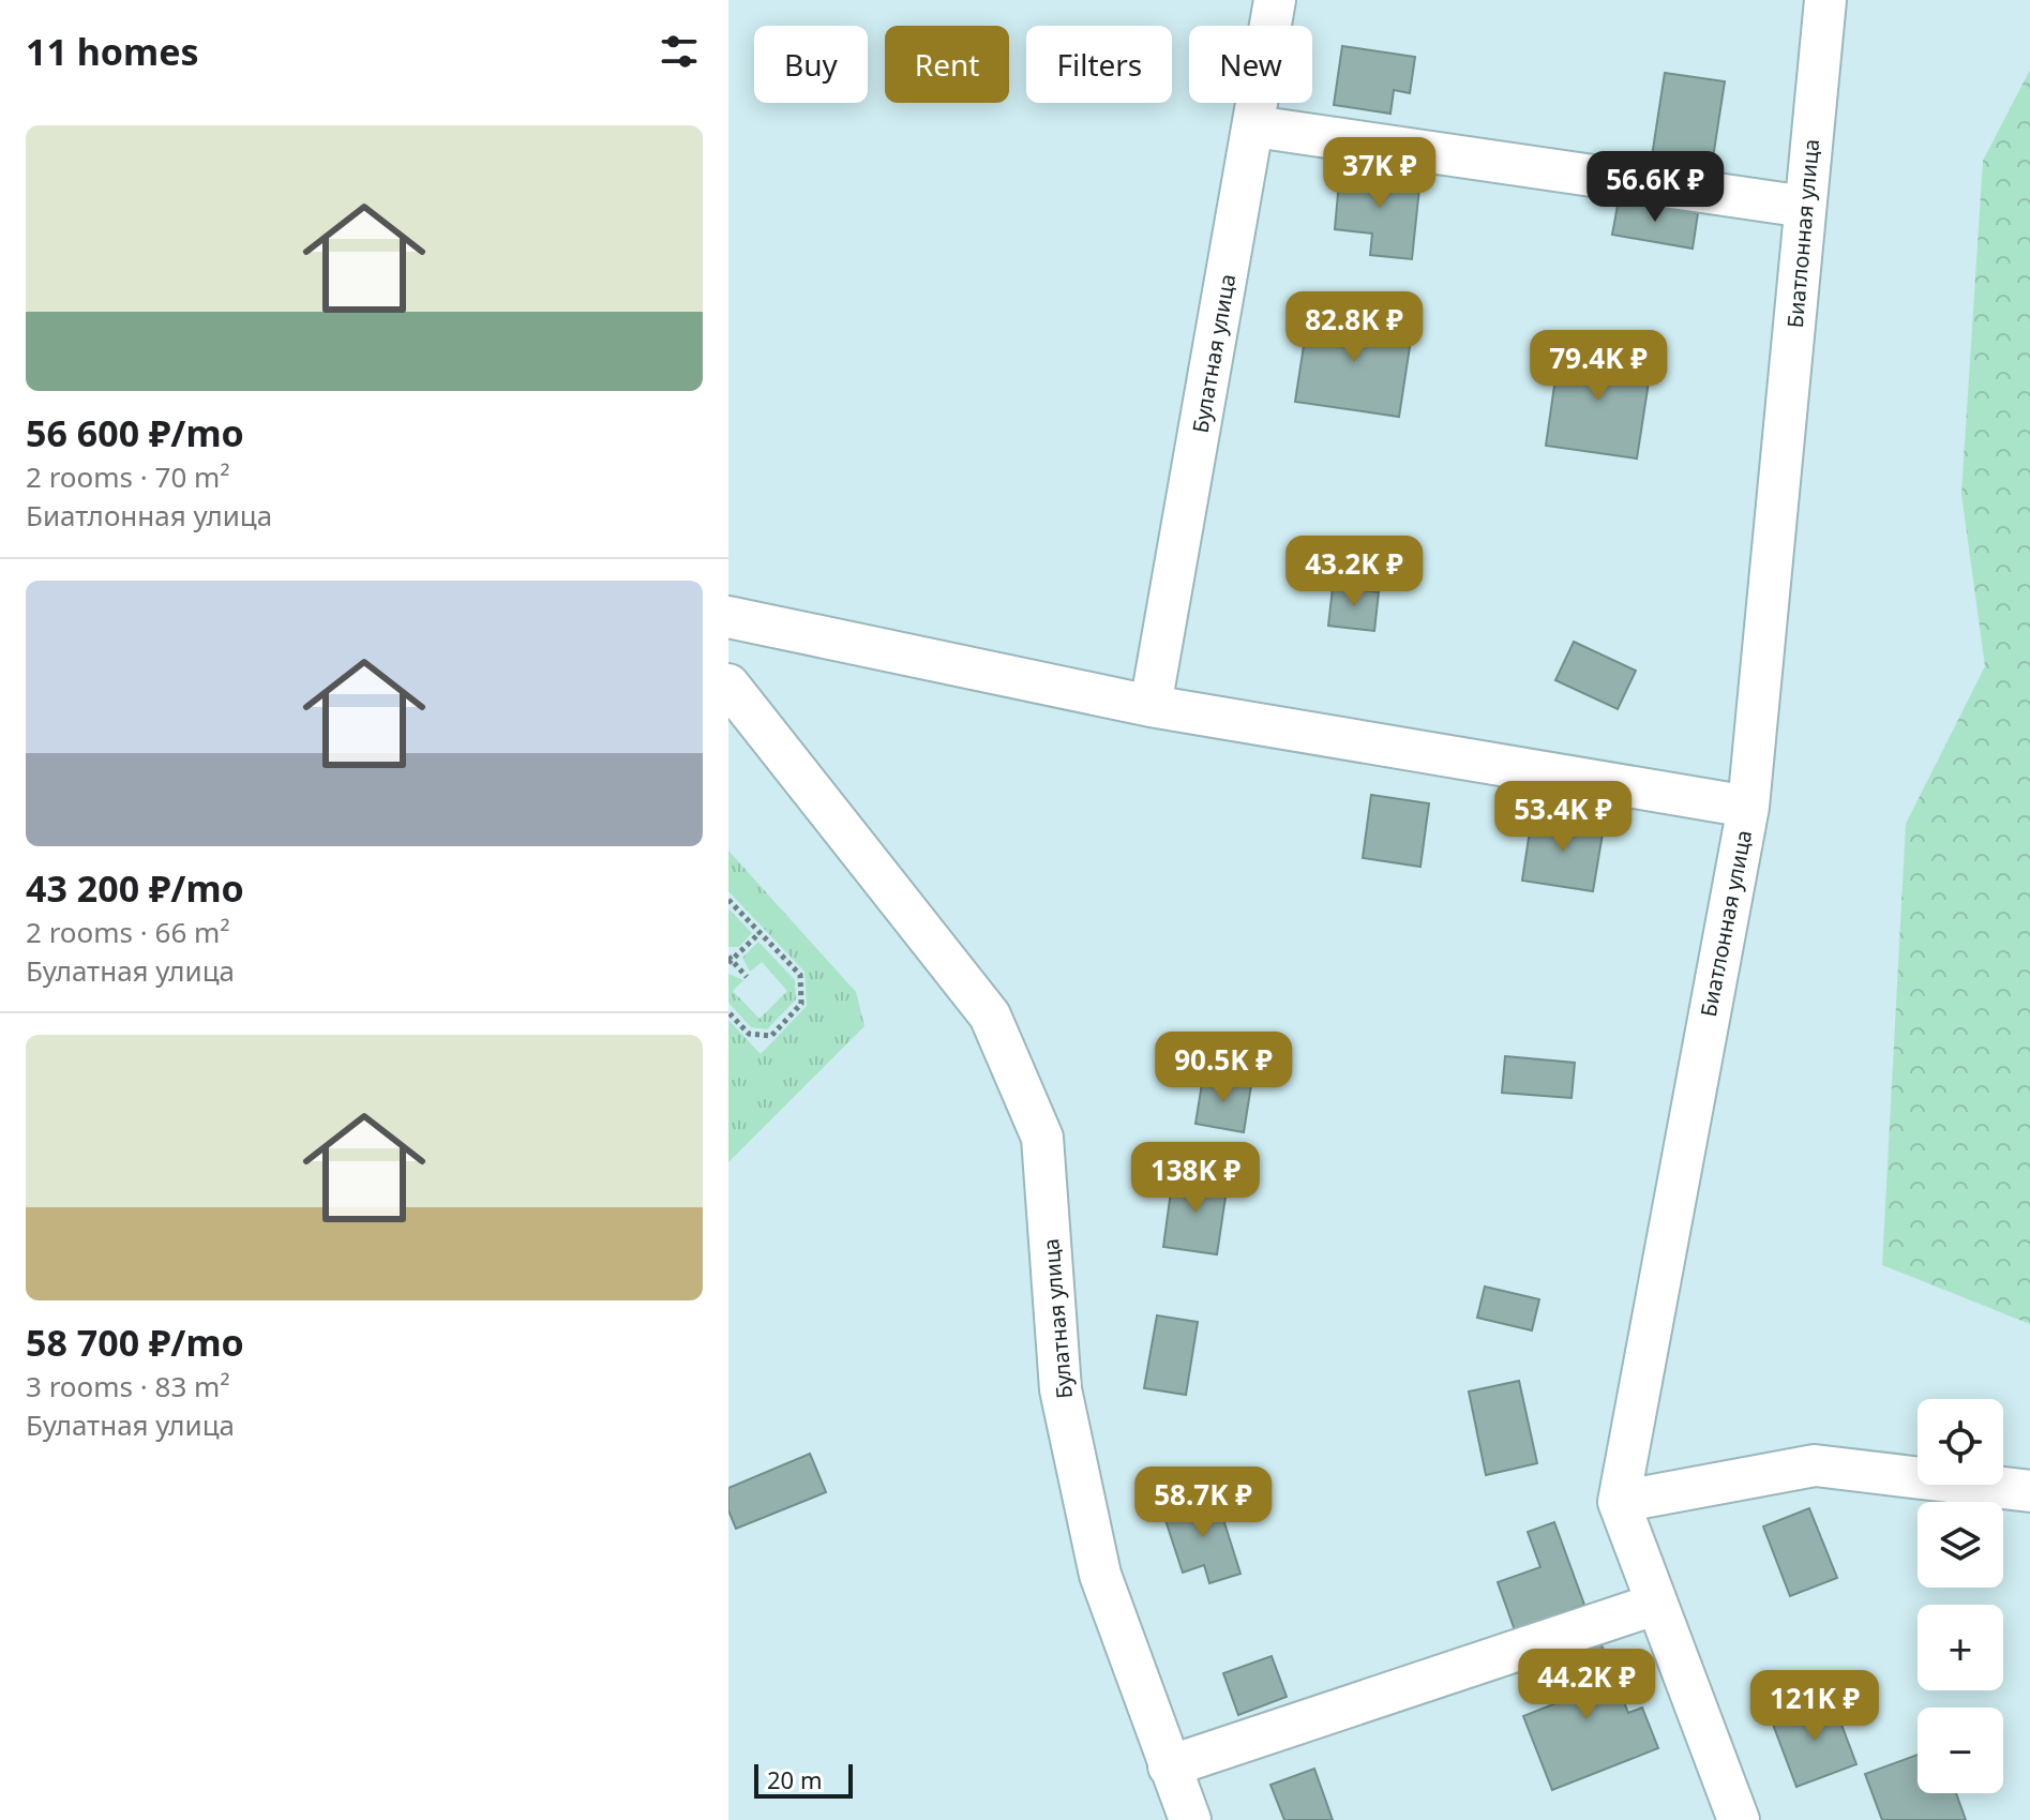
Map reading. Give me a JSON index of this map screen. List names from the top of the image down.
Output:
{
  "streets": {
    "street": ["Биатлонная улица", "Булатная улица"]
  },
  "scale_bar": "20 m",
  "page": {
    "heading": "11 homes",
    "chip": [
      "Buy",
      "Rent",
      "Filters",
      "New"
    ],
    "list": [
      {
        "name": "56 600 ₽/mo",
        "note": "2 rooms · 70 m² · Биатлонная улица"
      },
      {
        "name": "43 200 ₽/mo",
        "note": "2 rooms · 66 m² · Булатная улица"
      },
      {
        "name": "58 700 ₽/mo",
        "note": "3 rooms · 83 m² · Булатная улица"
      }
    ],
    "price": [
      "37K ₽",
      "56.6K ₽",
      "82.8K ₽",
      "79.4K ₽",
      "43.2K ₽",
      "53.4K ₽",
      "90.5K ₽",
      "138K ₽",
      "58.7K ₽",
      "44.2K ₽",
      "121K ₽"
    ],
    "map_buttons": ["+", "−"],
    "scale": "20 m"
  }
}
